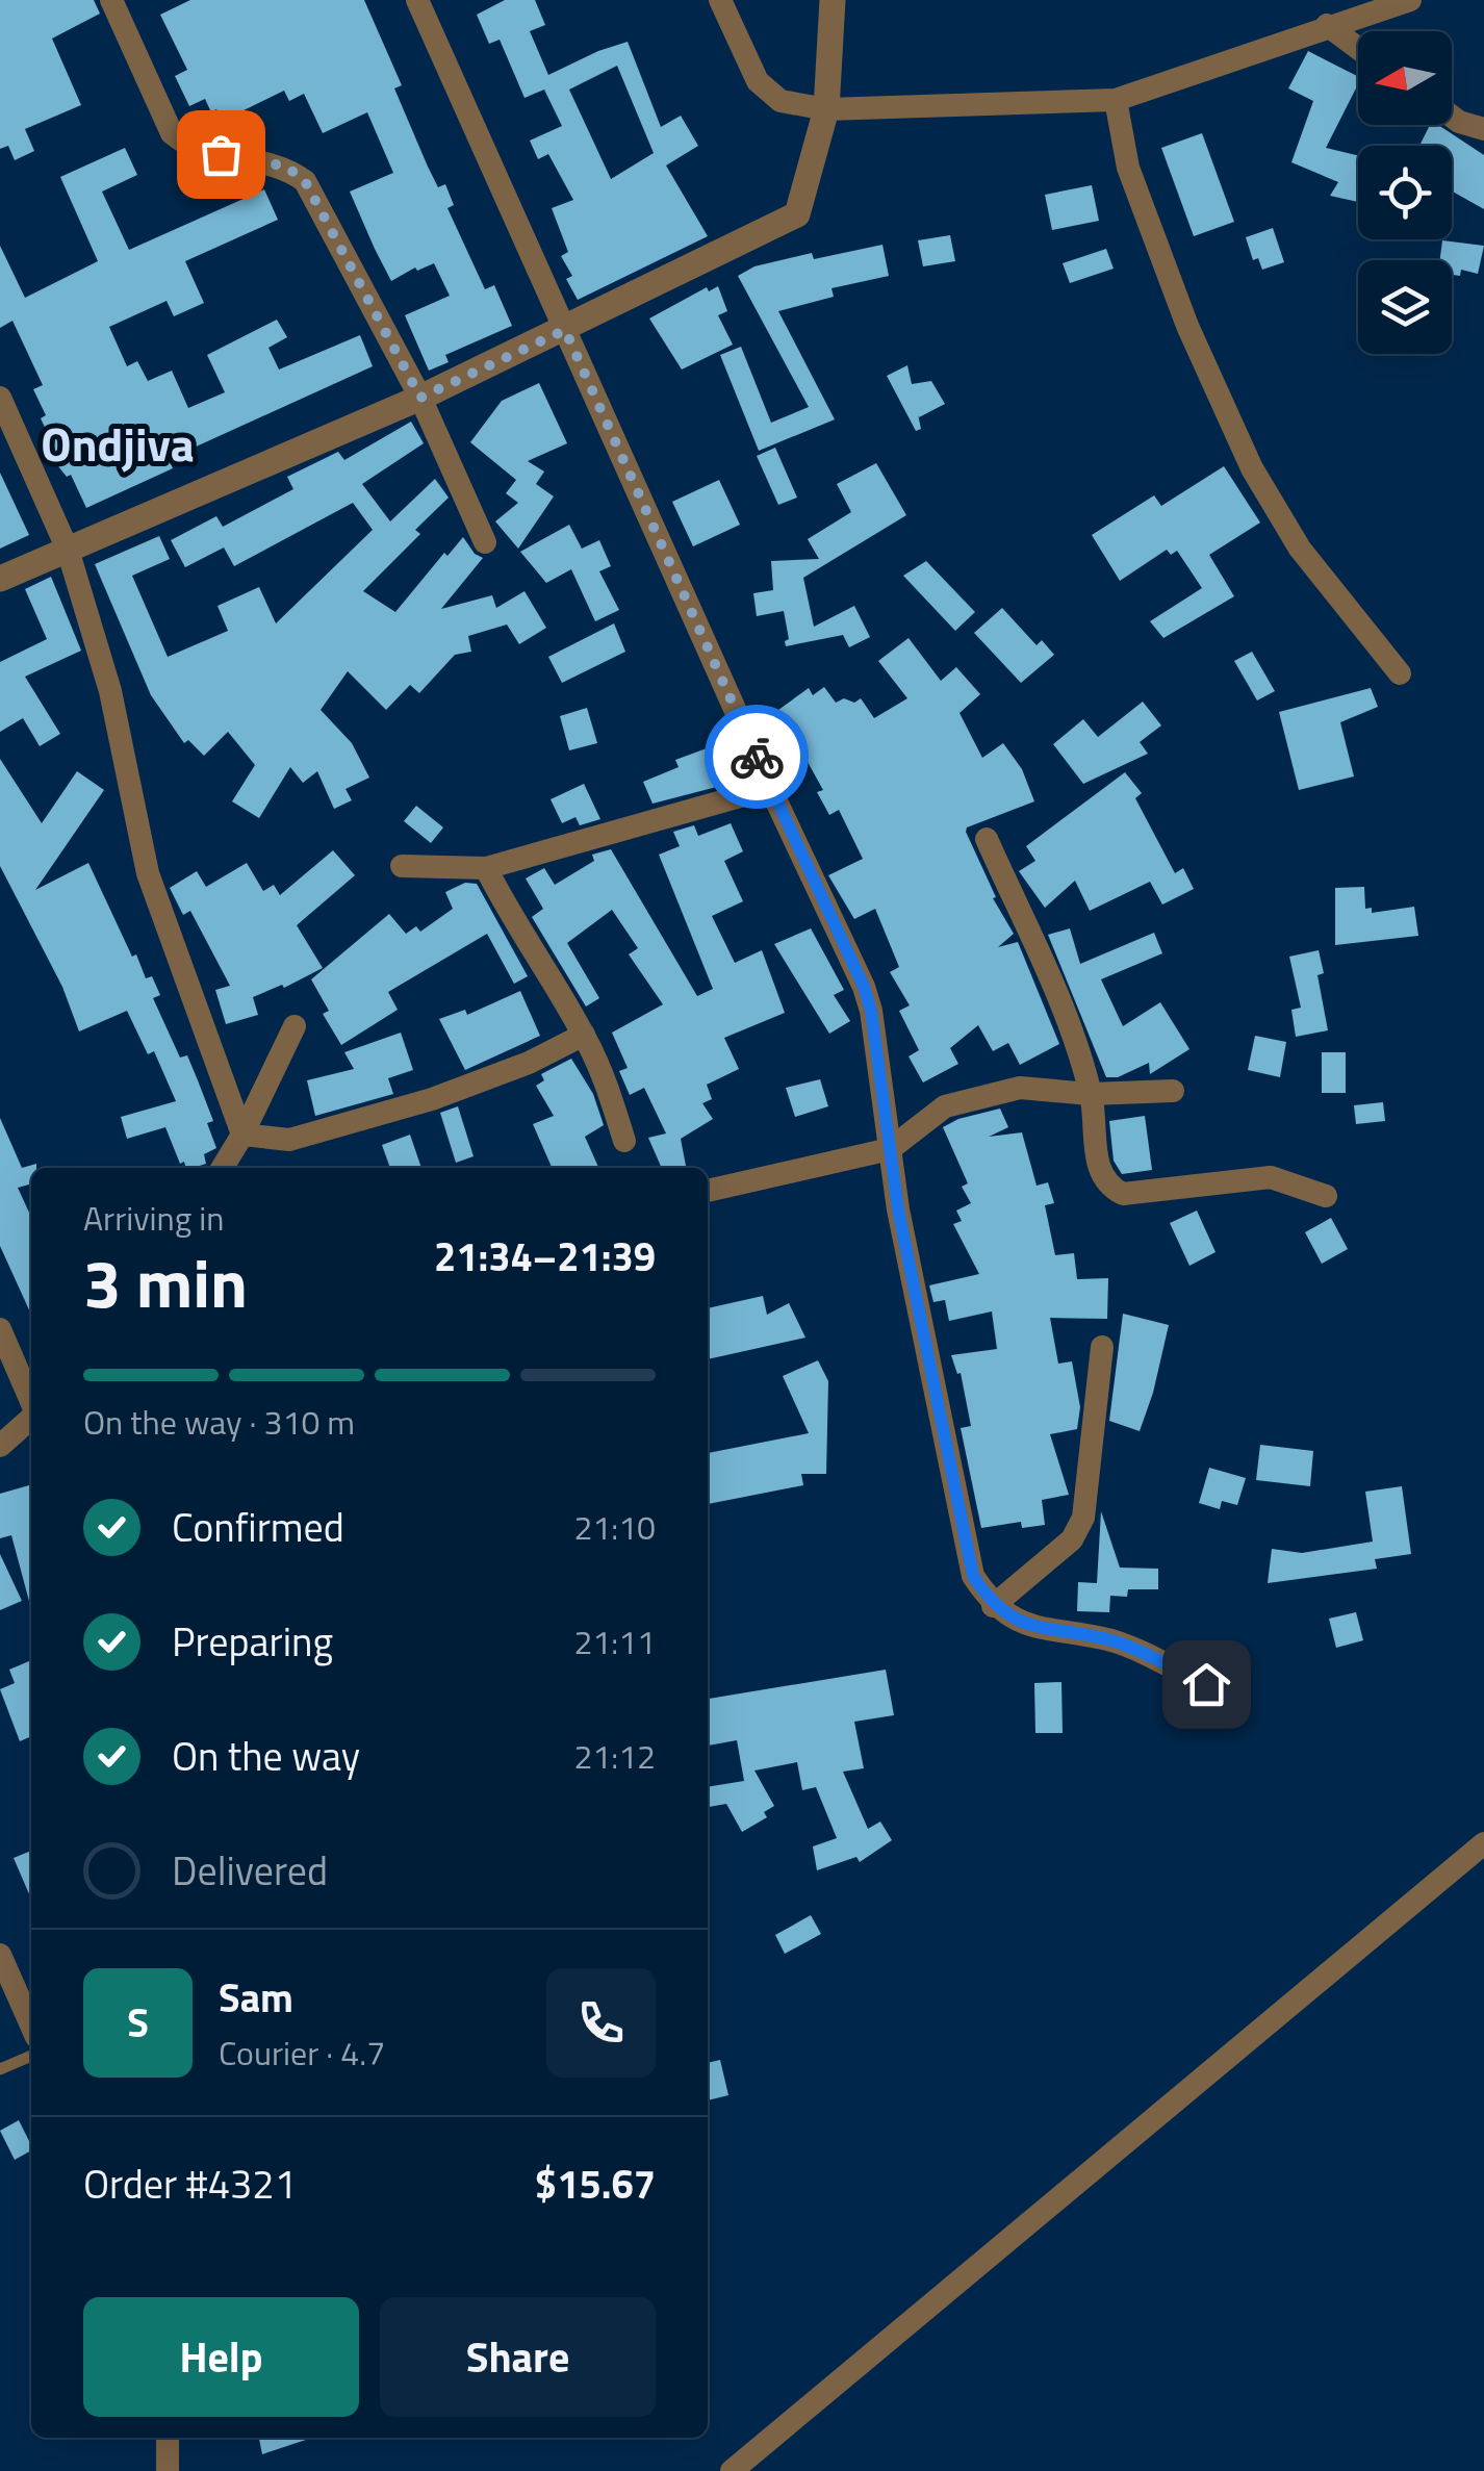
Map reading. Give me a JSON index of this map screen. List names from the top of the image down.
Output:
{
  "districts": ["Ondjiva"],
  "north": "left",
  "page": {
    "heading": ["3 min", "Arriving in", "21:34–21:39"],
    "panel": [
      "Sam",
      "Courier · 4.7",
      "Order #4321",
      "$15.67"
    ],
    "bar": "On the way · 310 m",
    "list": [
      ["Confirmed", "21:10"],
      ["Preparing", "21:11"],
      ["On the way", "21:12"],
      "Delivered"
    ],
    "round": "S",
    "buttons": ["Help", "Share"]
  }
}
